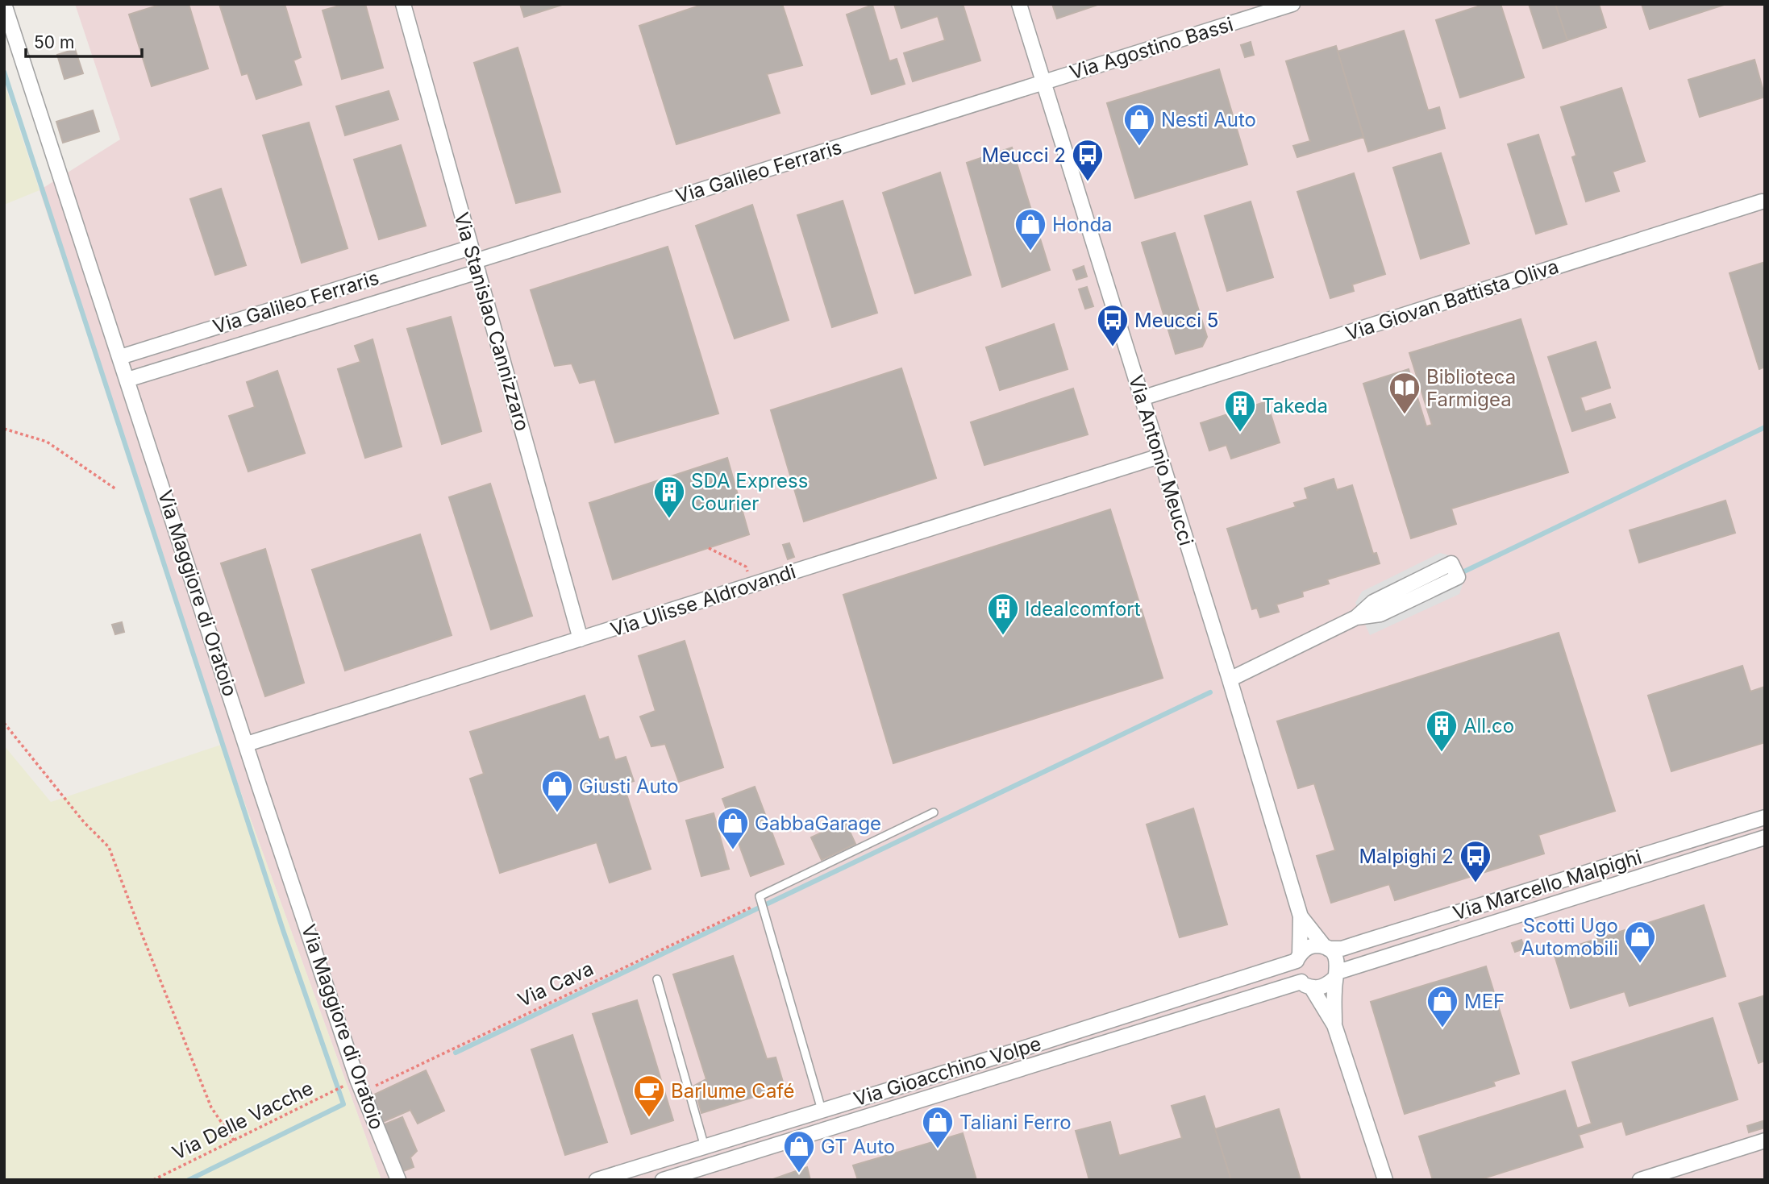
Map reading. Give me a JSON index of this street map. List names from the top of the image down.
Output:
{
  "streets": {
    "street": [
      "Via Agostino Bassi",
      "Via Galileo Ferraris",
      "Via Giovan Battista Oliva",
      "Via Stanislao Cannizzaro",
      "Via Antonio Meucci",
      "Via Maggiore di Oratoio",
      "Via Ulisse Aldrovandi",
      "Via Marcello Malpighi",
      "Via Gioacchino Volpe"
    ],
    "path": ["Via Cava", "Via Delle Vacche"]
  },
  "crossings": [
    ["Via Agostino Bassi", "Via Galileo Ferraris"],
    ["Via Agostino Bassi", "Via Antonio Meucci"],
    ["Via Galileo Ferraris", "Via Stanislao Cannizzaro"],
    ["Via Galileo Ferraris", "Via Antonio Meucci"],
    ["Via Galileo Ferraris", "Via Maggiore di Oratoio"],
    ["Via Giovan Battista Oliva", "Via Antonio Meucci"],
    ["Via Stanislao Cannizzaro", "Via Ulisse Aldrovandi"],
    ["Via Antonio Meucci", "Via Ulisse Aldrovandi"],
    ["Via Antonio Meucci", "Via Marcello Malpighi"],
    ["Via Antonio Meucci", "Via Gioacchino Volpe"],
    ["Via Maggiore di Oratoio", "Via Ulisse Aldrovandi"],
    ["Via Maggiore di Oratoio", "Via Cava"],
    ["Via Marcello Malpighi", "Via Gioacchino Volpe"]
  ],
  "places": {
    "shop": [
      "Nesti Auto",
      "Honda",
      "Giusti Auto",
      "GabbaGarage",
      "Scotti Ugo Automobili",
      "MEF",
      "Taliani Ferro",
      "GT Auto"
    ],
    "bus stop": ["Meucci 2", "Meucci 5", "Malpighi 2"],
    "library": ["Biblioteca Farmigea"],
    "building": [
      "Takeda",
      "SDA Express Courier",
      "Idealcomfort",
      "All.co"
    ],
    "cafe": ["Barlume Café"]
  },
  "scale_bar": "50 m"
}
